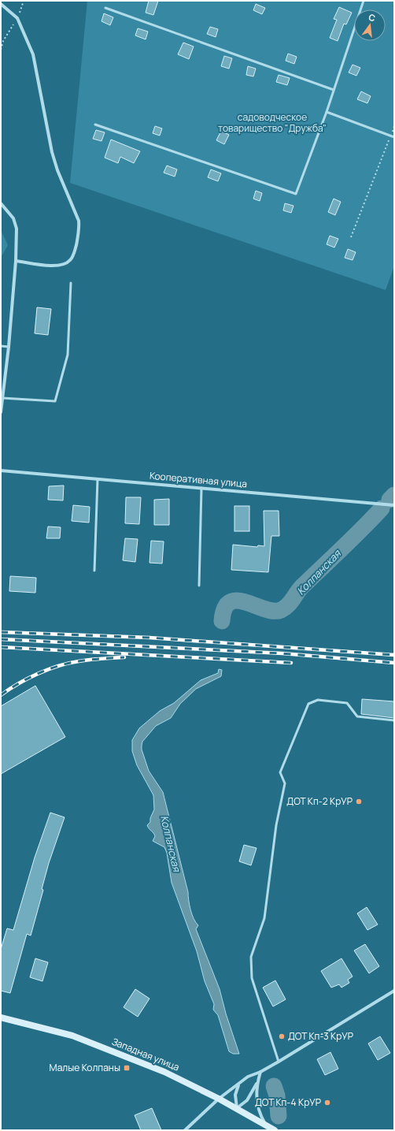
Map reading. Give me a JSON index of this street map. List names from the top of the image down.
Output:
{
  "streets": {
    "main road": ["Западная улица"],
    "street": ["Кооперативная улица"]
  },
  "water": ["Колпанская"],
  "parks": ["садоводческое товарищество \"Дружба\""],
  "places": {
    "other": ["ДОТ Кп-2 КрУР", "ДОТ Кп-3 КрУР", "ДОТ Кп-4 КрУР"],
    "transit": ["Малые Колпаны"]
  },
  "north": "top"
}
